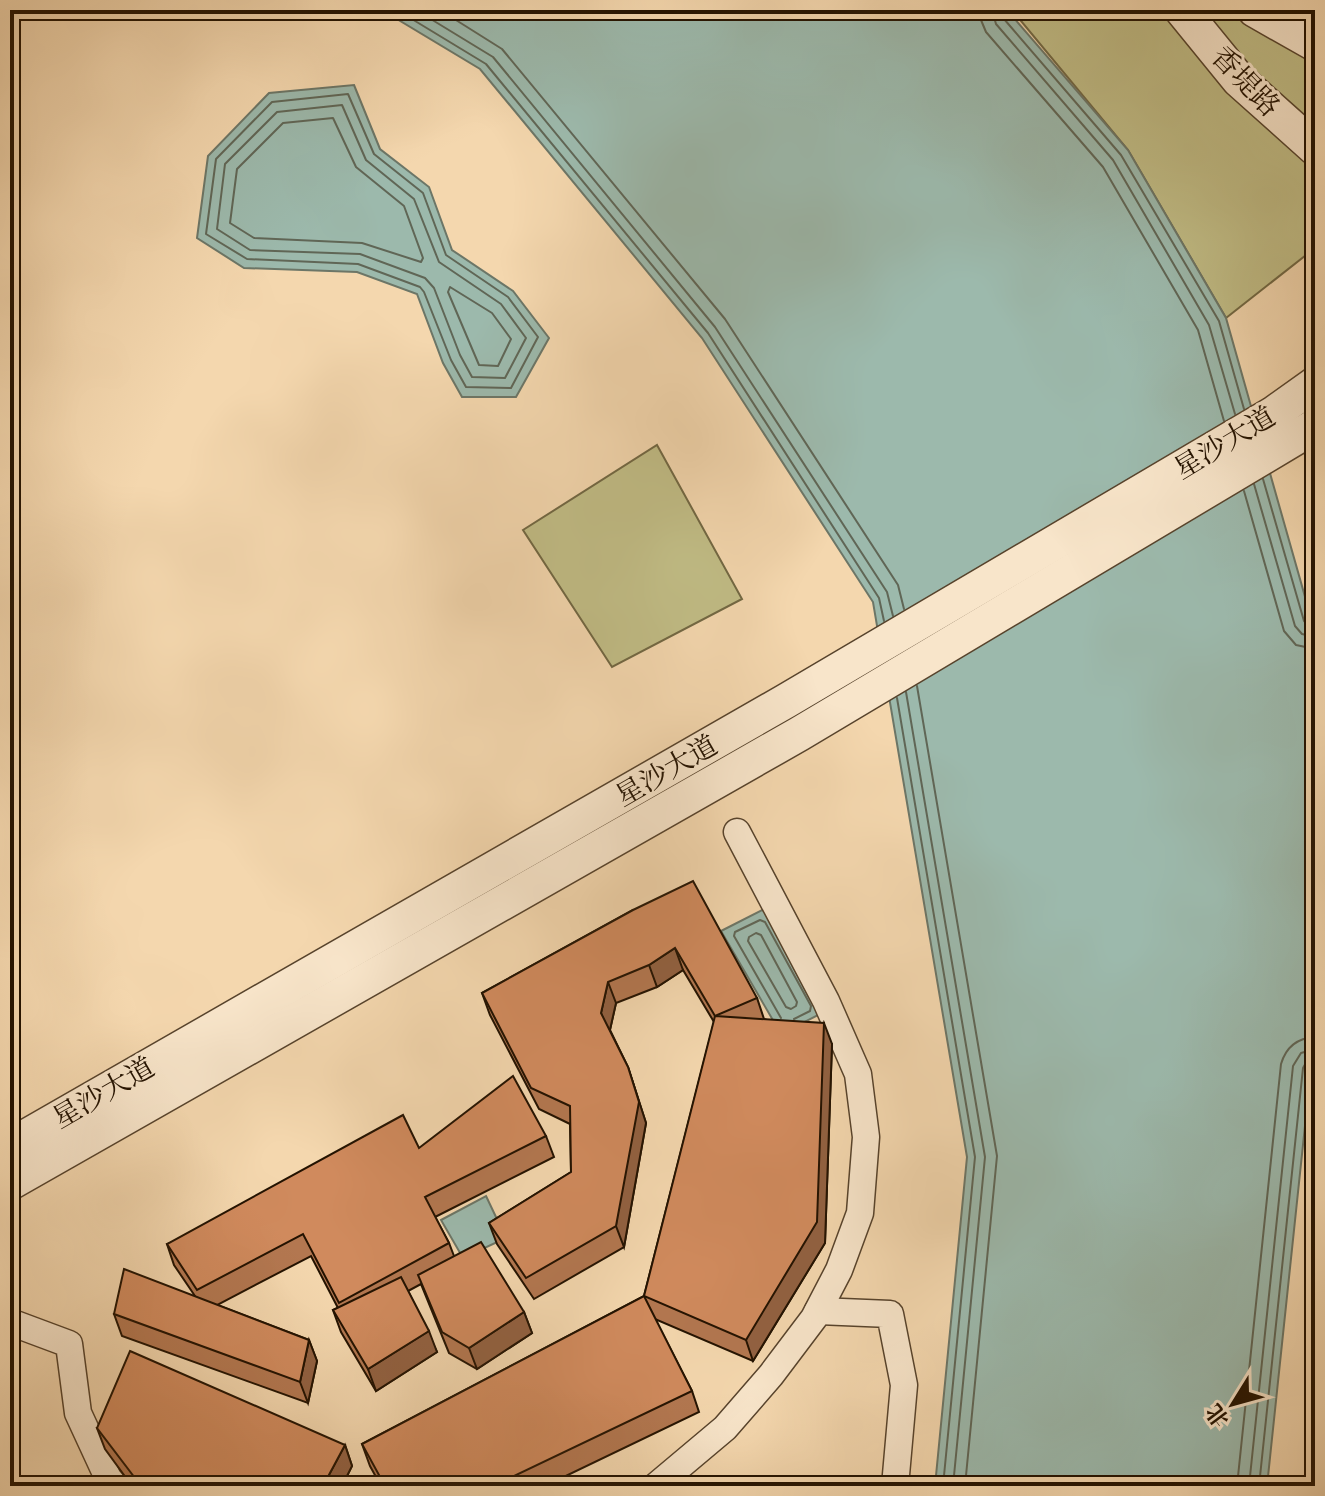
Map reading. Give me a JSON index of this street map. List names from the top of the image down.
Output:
{
  "streets": {
    "street": ["香堤路", "星沙大道"]
  },
  "north": "bottom left"
}
